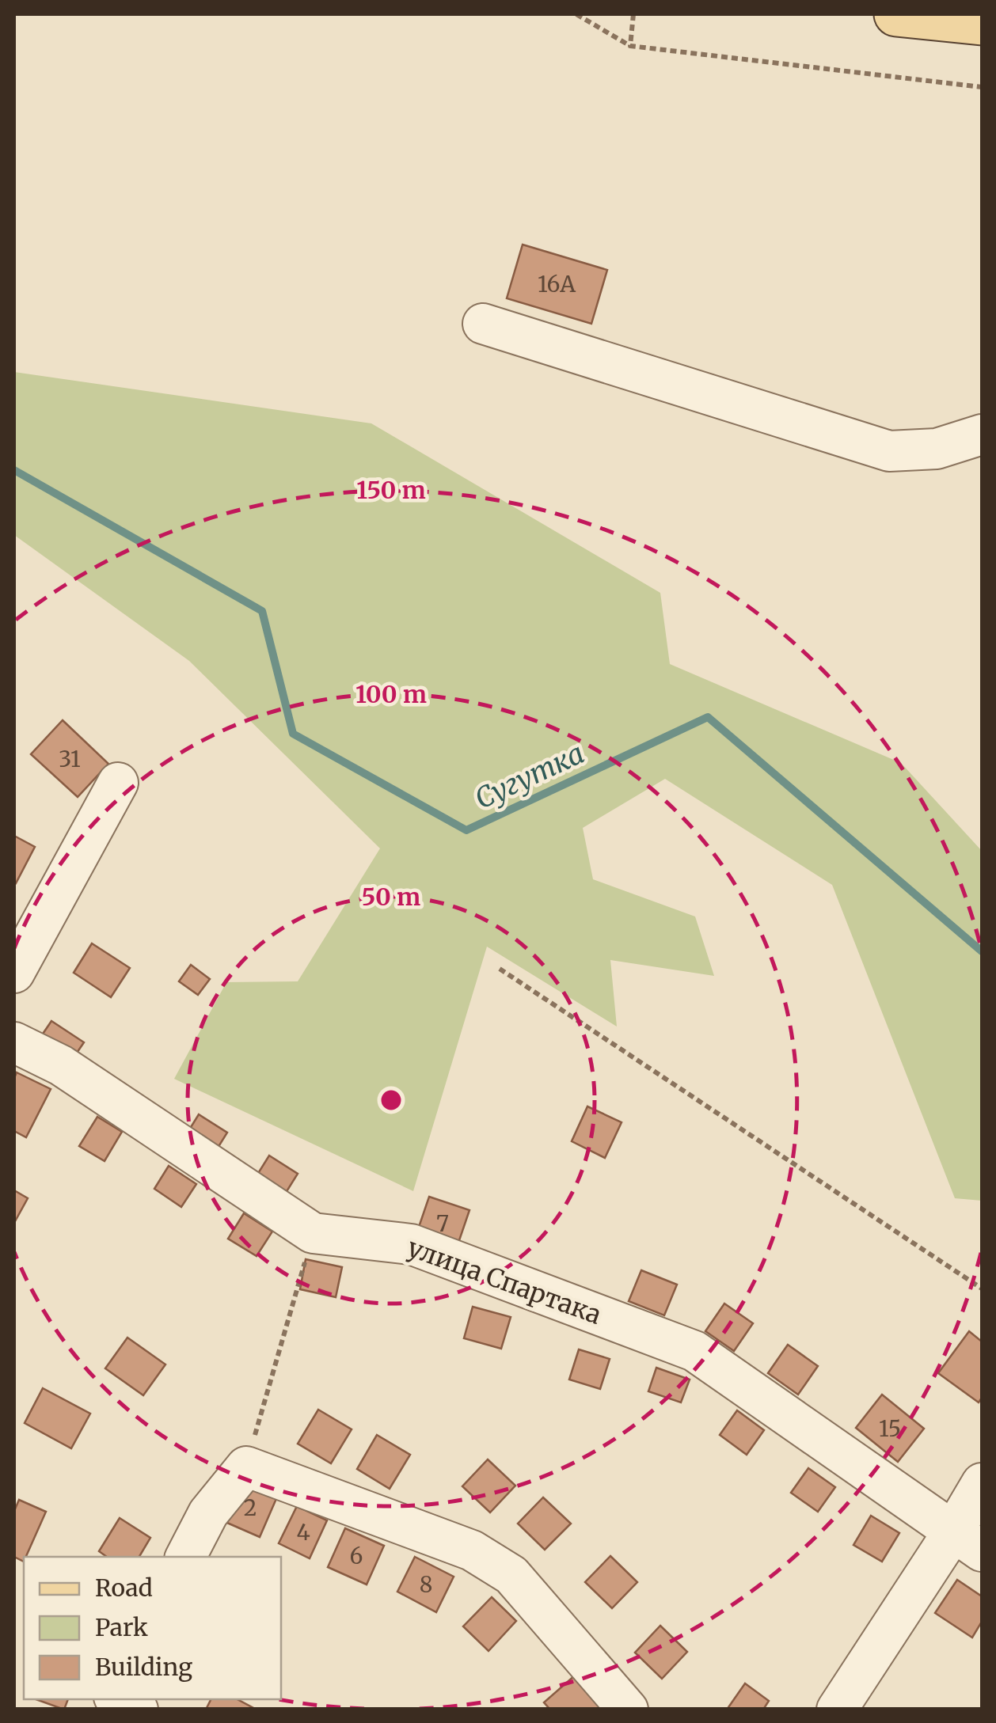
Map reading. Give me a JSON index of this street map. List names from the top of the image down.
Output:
{
  "streets": {
    "street": ["улица Спартака"]
  },
  "water": ["Сугутка"],
  "house_numbers": [
    "16А",
    "31",
    "7",
    "15",
    "2",
    "4",
    "6",
    "8"
  ],
  "legend": ["Road", "Park", "Building"],
  "rings": ["150 m", "100 m", "50 m"]
}
